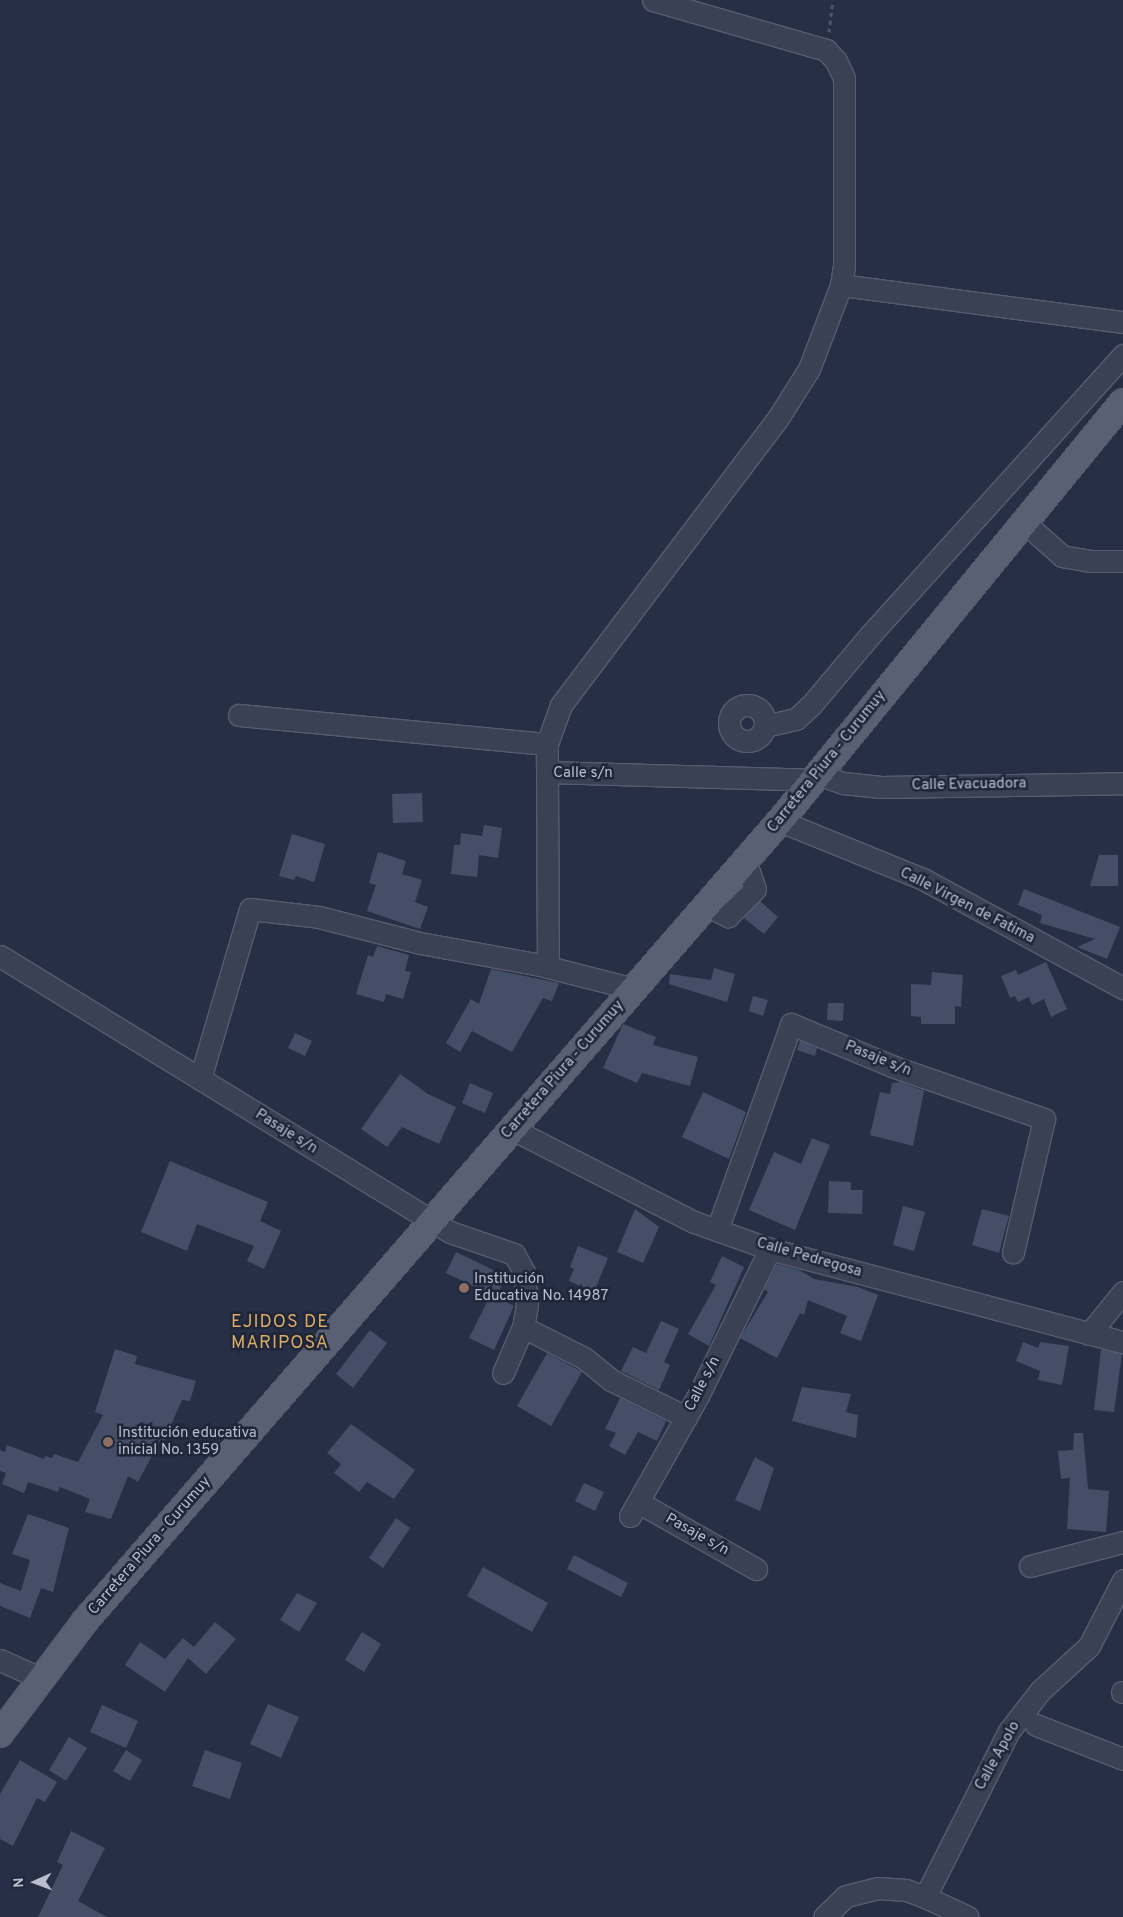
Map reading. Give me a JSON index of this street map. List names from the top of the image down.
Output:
{
  "streets": {
    "main road": ["Carretera Piura - Curumuy"],
    "street": [
      "Calle s/n",
      "Calle Evacuadora",
      "Calle Virgen de Fatima",
      "Pasaje s/n",
      "Calle Pedregosa",
      "Calle Apolo"
    ]
  },
  "crossings": [
    ["Carretera Piura - Curumuy", "Calle s/n"],
    ["Carretera Piura - Curumuy", "Calle Evacuadora"],
    ["Carretera Piura - Curumuy", "Calle Virgen de Fatima"],
    ["Carretera Piura - Curumuy", "Pasaje s/n"],
    ["Carretera Piura - Curumuy", "Calle Pedregosa"],
    ["Calle s/n", "Calle Evacuadora"],
    ["Calle s/n", "Pasaje s/n"],
    ["Calle s/n", "Calle Pedregosa"],
    ["Pasaje s/n", "Calle Pedregosa"]
  ],
  "districts": ["EJIDOS DE MARIPOSA"],
  "places": ["Institución Educativa No. 14987", "Institución educativa inicial No. 1359"],
  "north": "left"
}
